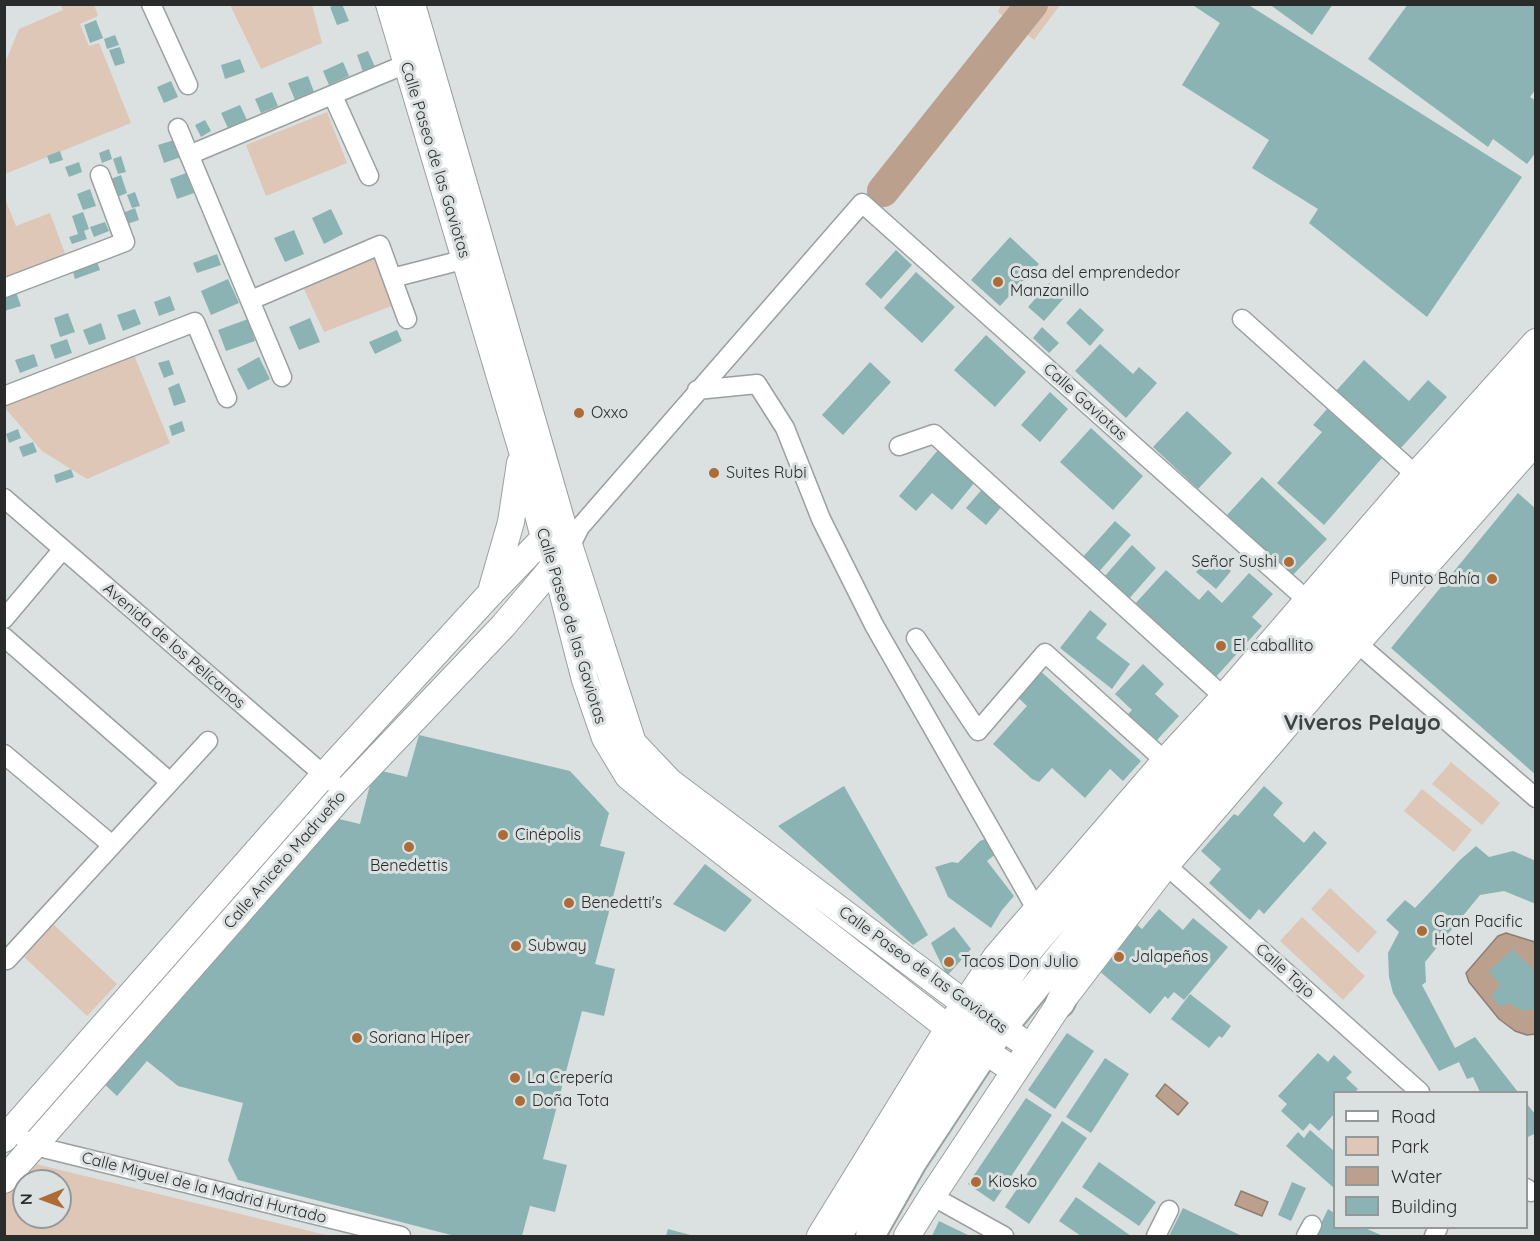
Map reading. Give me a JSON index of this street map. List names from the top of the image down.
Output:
{
  "streets": {
    "main road": ["Calle Paseo de las Gaviotas", "Calle Aniceto Madrueño"],
    "street": [
      "Calle Gaviotas",
      "Avenida de los Pelícanos",
      "Calle Tajo",
      "Calle Miguel de la Madrid Hurtado"
    ]
  },
  "crossings": [
    ["Calle Paseo de las Gaviotas", "Calle Aniceto Madrueño"],
    ["Avenida de los Pelícanos", "Calle Aniceto Madrueño"],
    ["Calle Aniceto Madrueño", "Calle Miguel de la Madrid Hurtado"]
  ],
  "districts": ["Viveros Pelayo"],
  "places": [
    "Casa del emprendedor Manzanillo",
    "Oxxo",
    "Suites Rubi",
    "Señor Sushi",
    "Punto Bahía",
    "El caballito",
    "Cinépolis",
    "Benedettis",
    "Benedetti's",
    "Gran Pacific Hotel",
    "Subway",
    "Jalapeños",
    "Tacos Don Julio",
    "Soriana Híper",
    "La Crepería",
    "Doña Tota",
    "Kiosko"
  ],
  "legend": [
    "Road",
    "Park",
    "Water",
    "Building"
  ],
  "north": "left"
}
